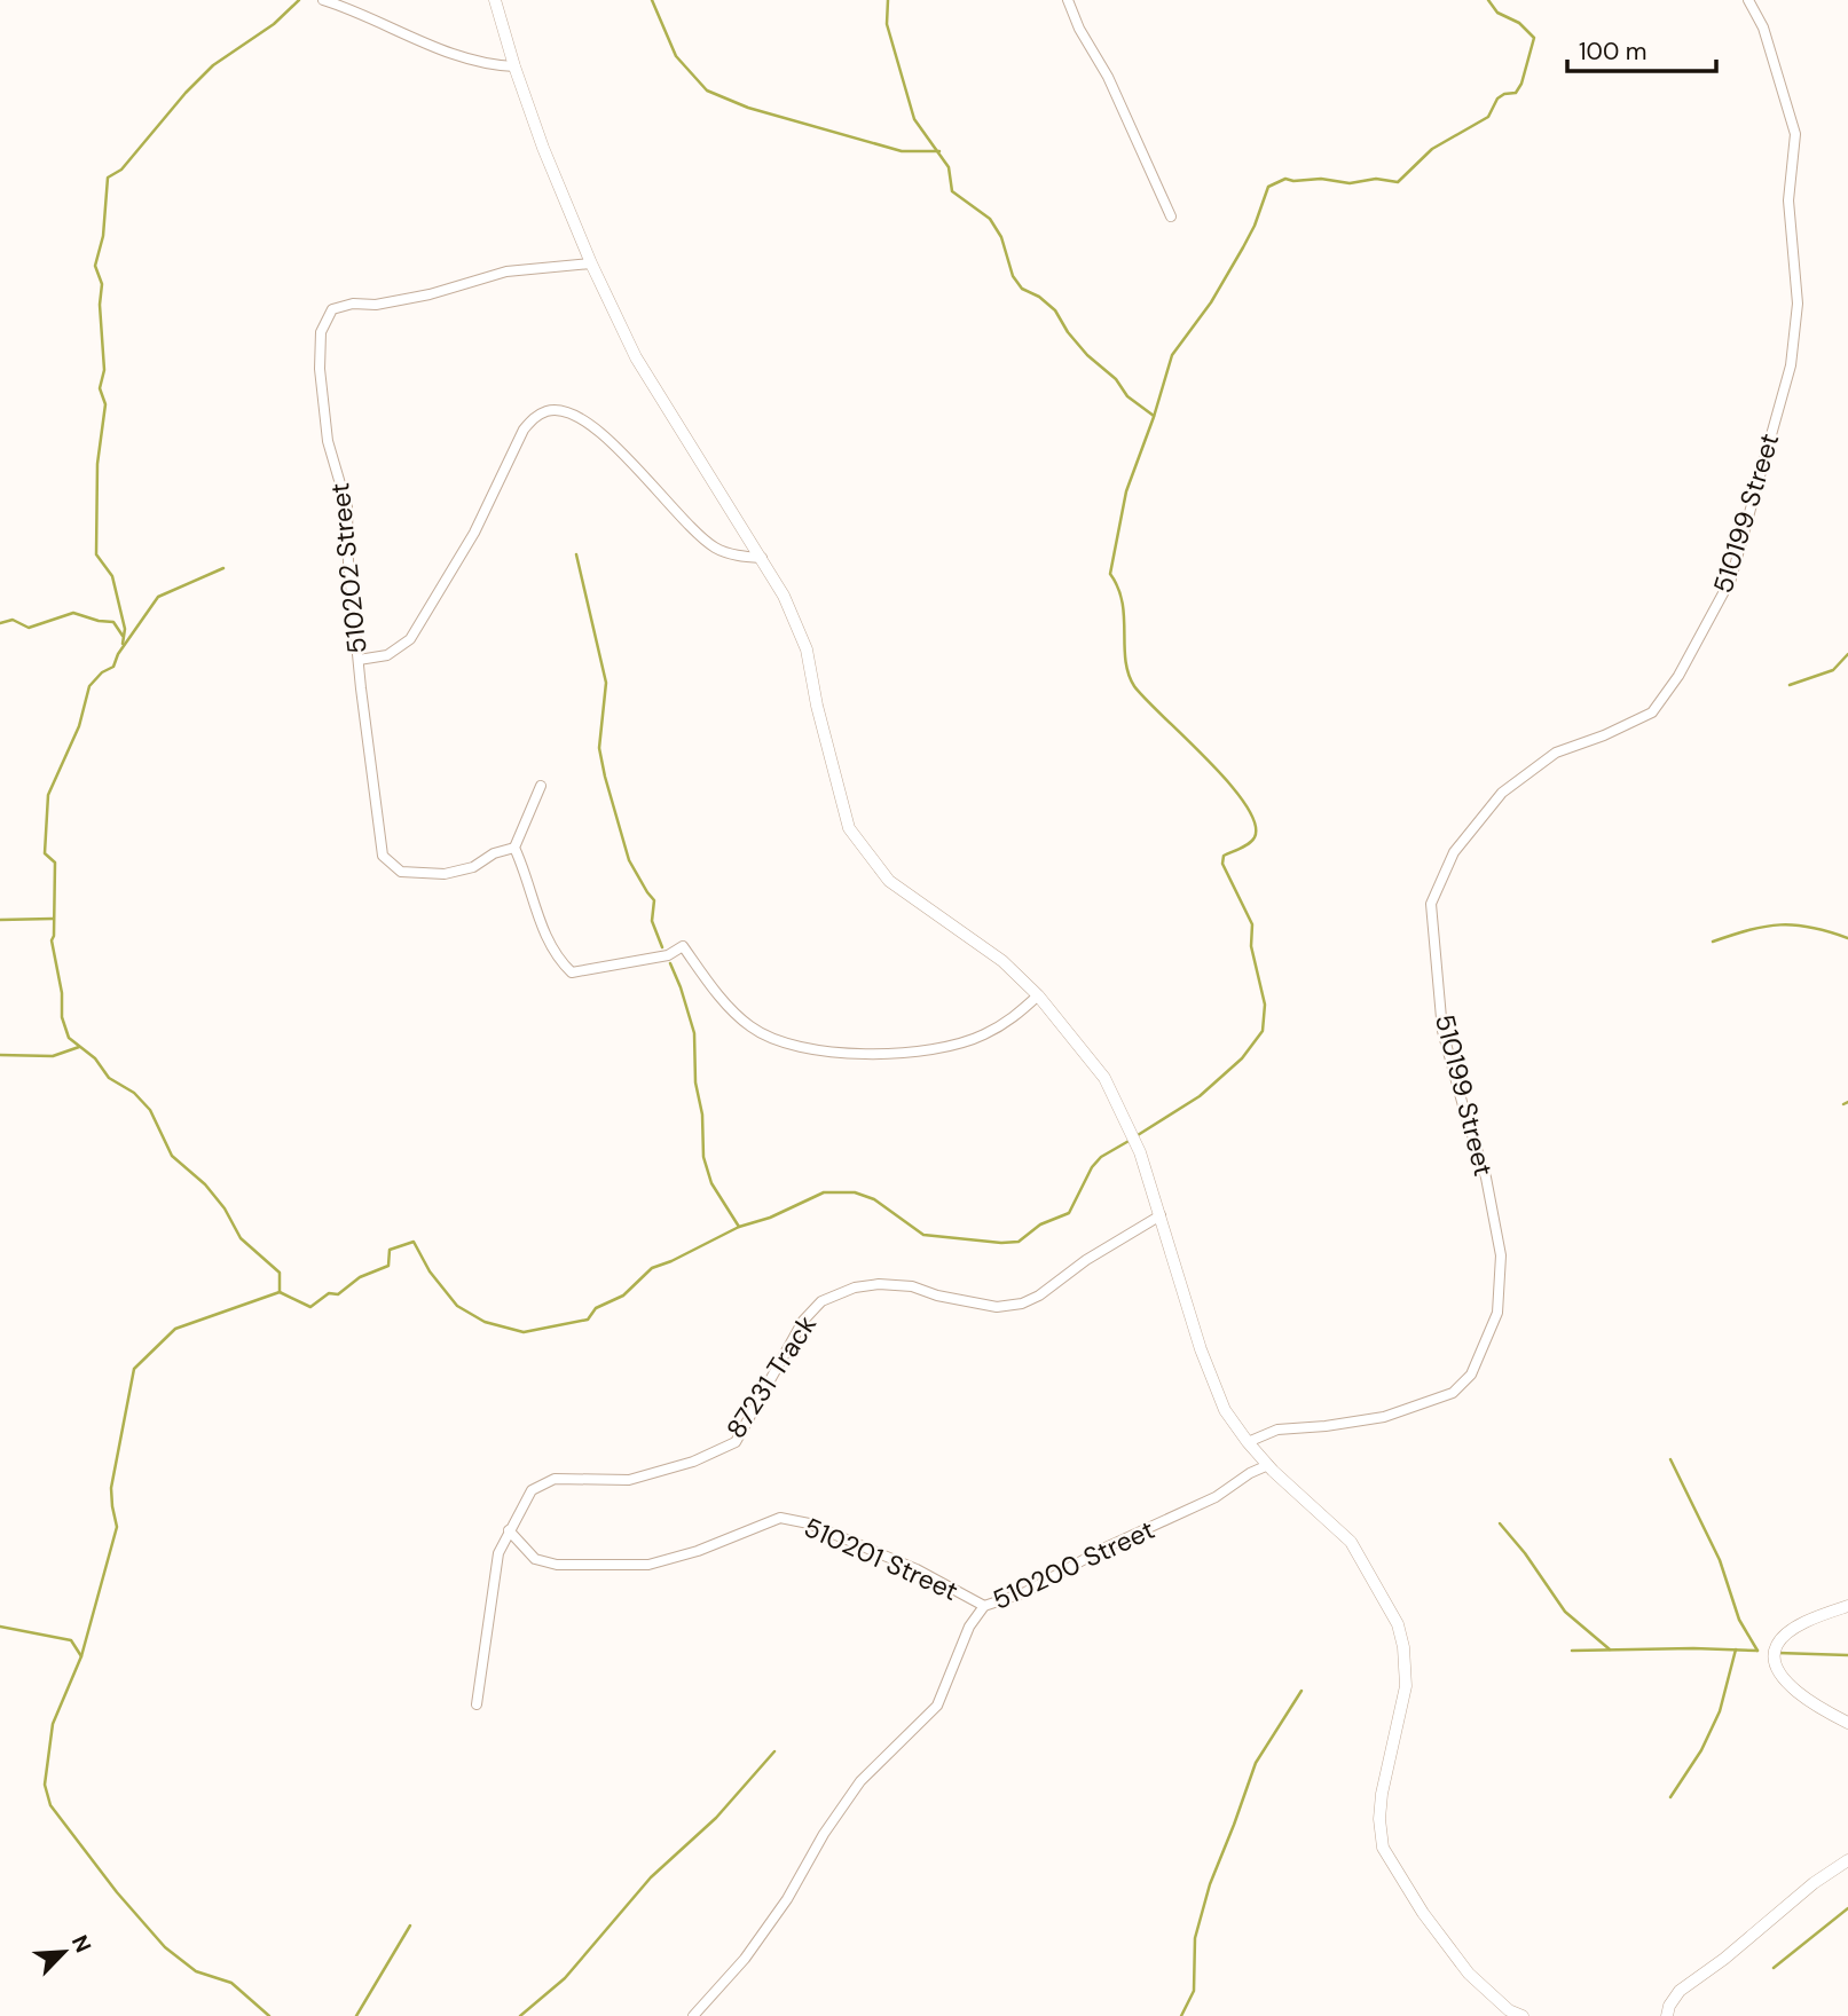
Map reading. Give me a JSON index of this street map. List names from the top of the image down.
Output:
{
  "streets": {
    "street": [
      "510199 Street",
      "510202 Street",
      "87231 Track",
      "510201 Street",
      "510200 Street"
    ]
  },
  "crossings": [
    ["87231 Track", "510201 Street"],
    ["510201 Street", "510200 Street"]
  ],
  "scale_bar": "100 m",
  "north": "top right"
}
